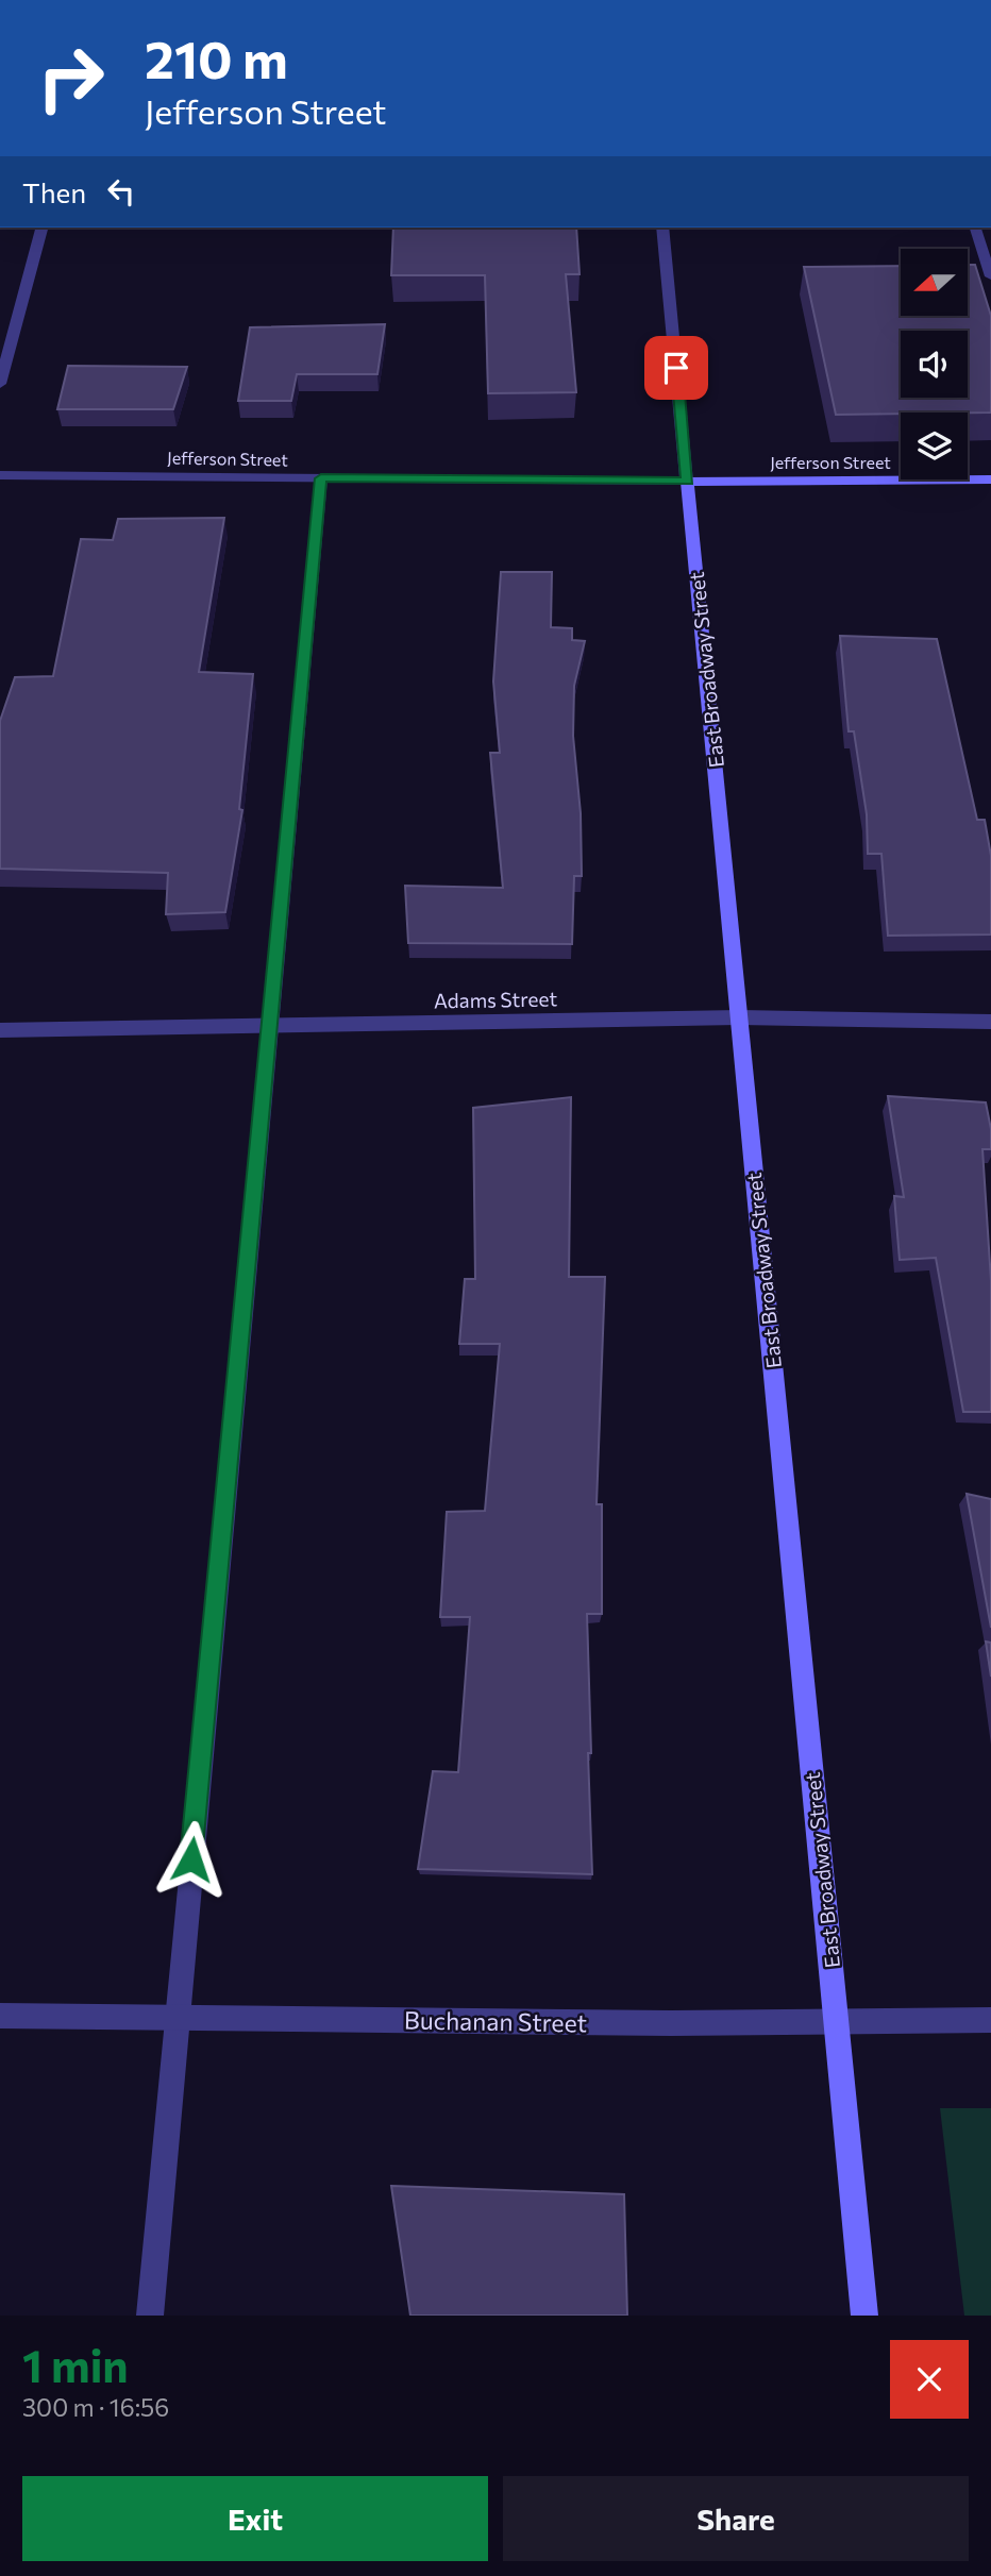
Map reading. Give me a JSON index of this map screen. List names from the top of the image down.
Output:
{
  "streets": {
    "street": [
      "Jefferson Street",
      "East Broadway Street",
      "Adams Street",
      "Buchanan Street"
    ]
  },
  "crossings": [
    ["Jefferson Street", "East Broadway Street"],
    ["East Broadway Street", "Adams Street"],
    ["East Broadway Street", "Buchanan Street"]
  ],
  "north": "left",
  "page": {
    "turn": ["210 m", "Jefferson Street"],
    "then": "Then",
    "heading": ["1 min", "300 m · 16:56"],
    "buttons": ["Exit", "Share"]
  }
}
